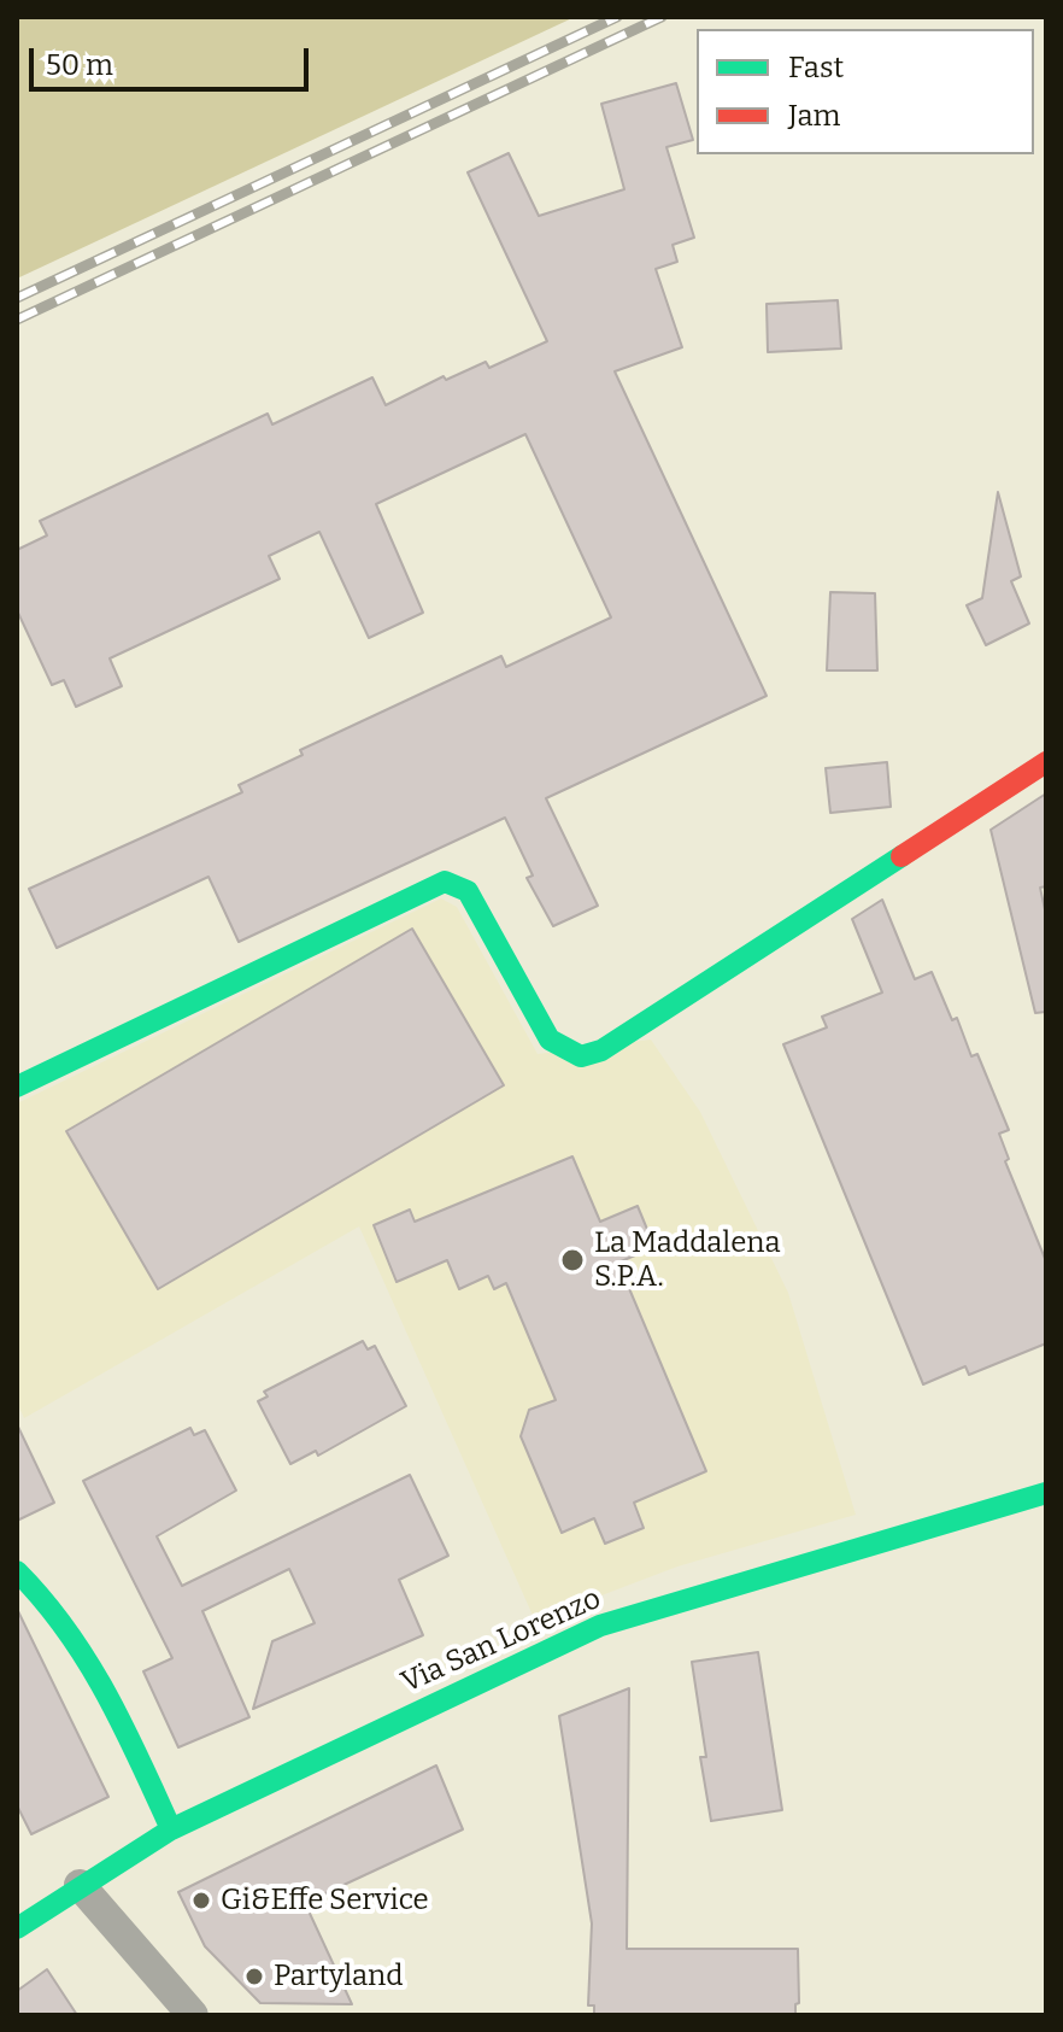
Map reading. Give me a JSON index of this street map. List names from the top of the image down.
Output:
{
  "streets": {
    "street": ["Via San Lorenzo"]
  },
  "places": ["La Maddalena S.P.A.", "Gi&Effe Service", "Partyland"],
  "legend": ["Fast", "Jam"],
  "scale_bar": "50 m"
}
